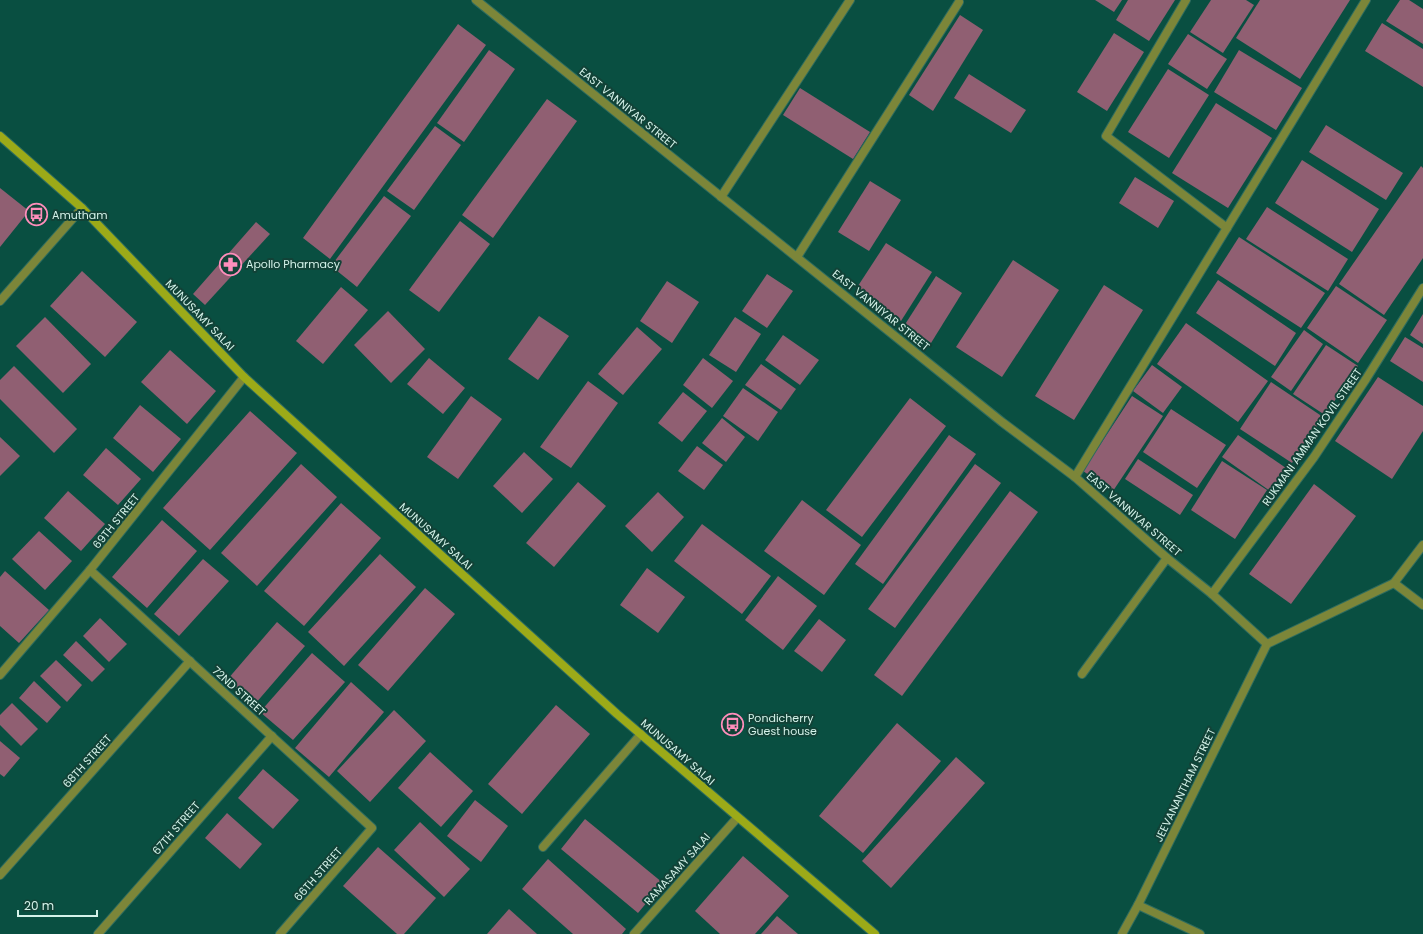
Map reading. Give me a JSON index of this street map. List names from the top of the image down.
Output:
{
  "streets": {
    "main road": ["MUNUSAMY SALAI"],
    "street": [
      "EAST VANNIYAR STREET",
      "RUKMANI AMMAN KOVIL STREET",
      "69TH STREET",
      "72ND STREET",
      "68TH STREET",
      "JEEVANANTHAM STREET",
      "67TH STREET",
      "RAMASAMY SALAI",
      "66TH STREET"
    ]
  },
  "crossings": [
    ["EAST VANNIYAR STREET", "RUKMANI AMMAN KOVIL STREET"],
    ["EAST VANNIYAR STREET", "JEEVANANTHAM STREET"],
    ["MUNUSAMY SALAI", "69TH STREET"],
    ["MUNUSAMY SALAI", "RAMASAMY SALAI"],
    ["69TH STREET", "72ND STREET"],
    ["72ND STREET", "68TH STREET"],
    ["72ND STREET", "67TH STREET"],
    ["72ND STREET", "66TH STREET"]
  ],
  "places": {
    "bus stop": ["Amutham", "Pondicherry Guest house"],
    "pharmacy": ["Apollo Pharmacy"]
  },
  "scale_bar": "20 m"
}
